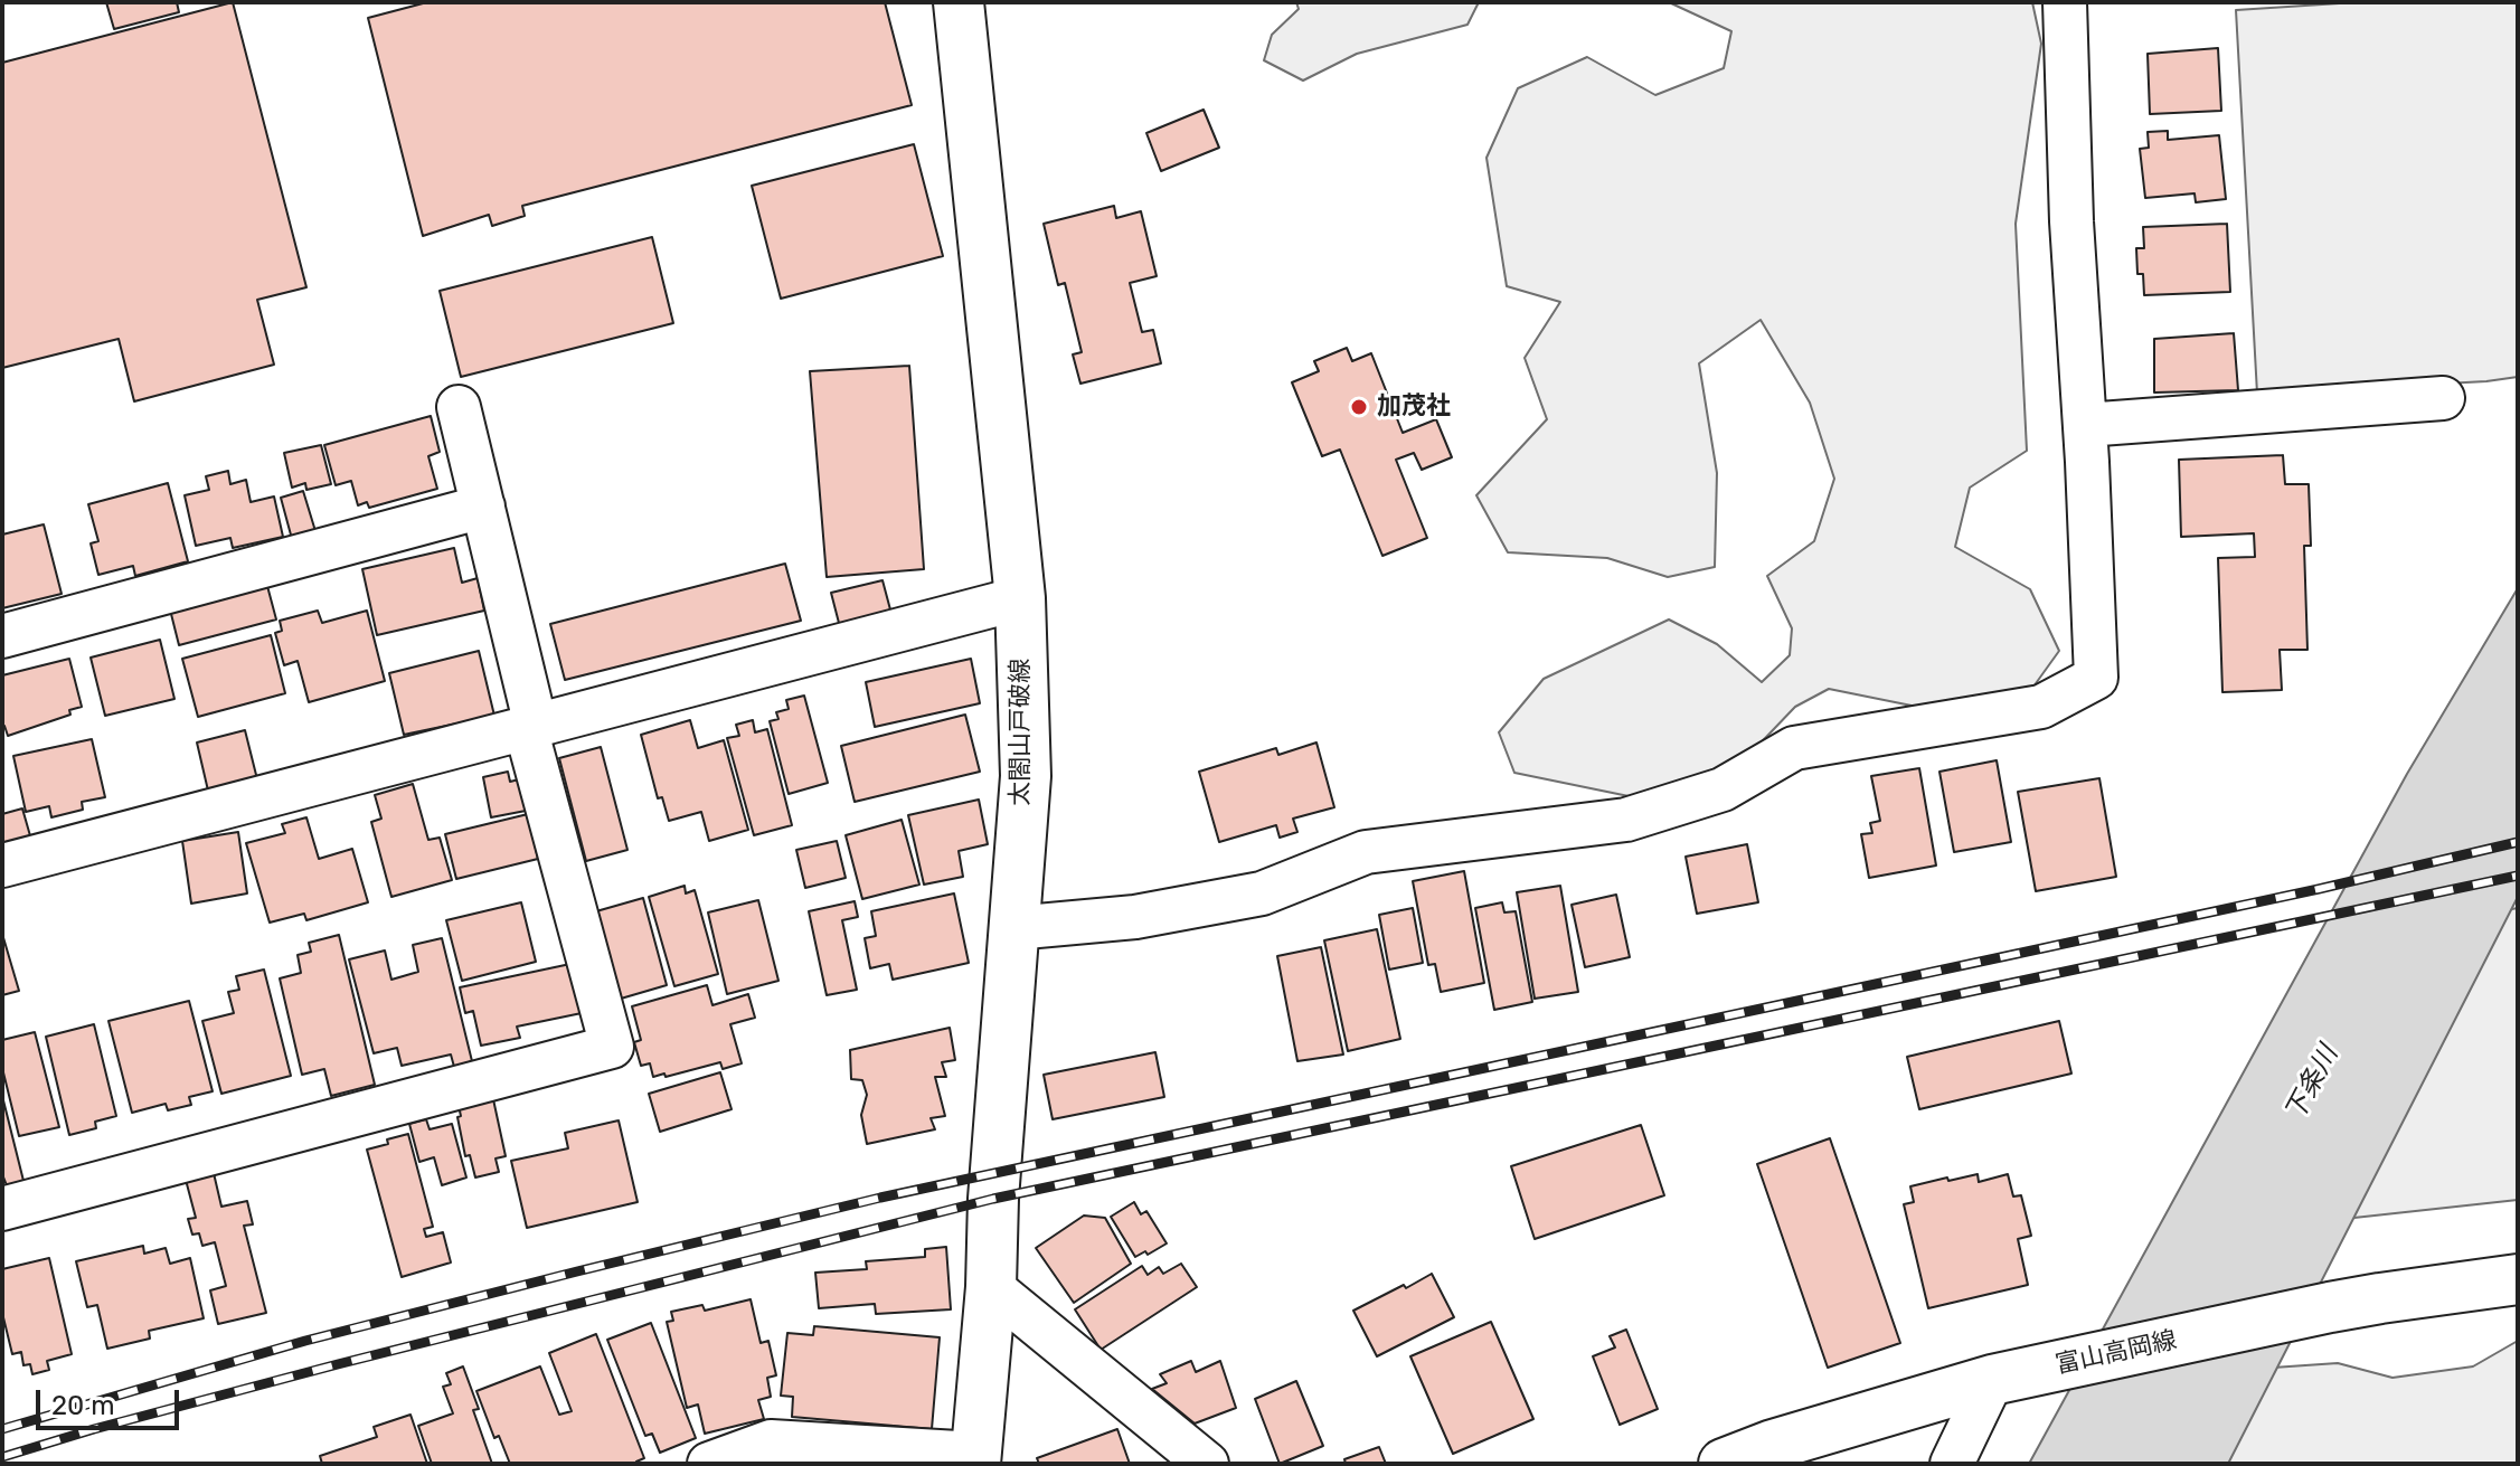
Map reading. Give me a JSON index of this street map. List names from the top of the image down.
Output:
{
  "streets": {
    "main road": ["太閤山戸破線", "富山高岡線"]
  },
  "water": ["下条川"],
  "places": ["加茂社"],
  "scale_bar": "20 m"
}
